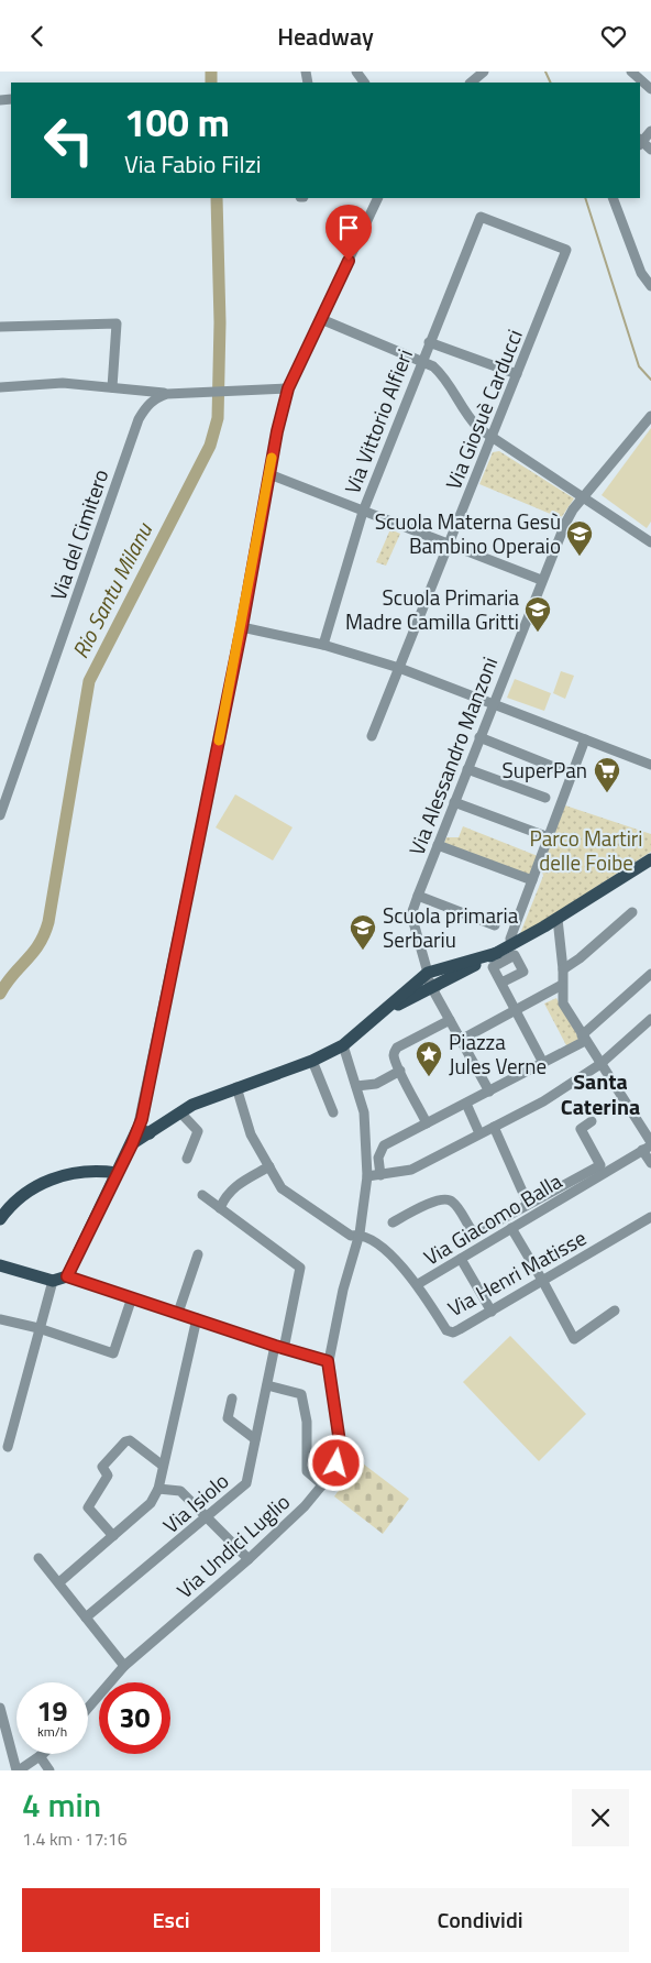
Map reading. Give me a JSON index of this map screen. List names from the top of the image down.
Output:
{
  "streets": {
    "street": [
      "Via Giosuè Carducci",
      "Via Vittorio Alfieri",
      "Via del Cimitero",
      "Via Alessandro Manzoni",
      "Via Giacomo Balla",
      "Via Henri Matisse",
      "Via Isiolo",
      "Via Undici Luglio"
    ]
  },
  "crossings": [
    ["Via Giosuè Carducci", "Via Vittorio Alfieri"],
    ["Via Giacomo Balla", "Via Henri Matisse"]
  ],
  "districts": ["Santa Caterina"],
  "water": ["Rio Santu Milanu"],
  "parks": ["Parco Martiri delle Foibe"],
  "places": {
    "school or university": ["Scuola Materna Gesù Bambino Operaio", "Scuola Primaria Madre Camilla Gritti", "Scuola primaria Serbariu"],
    "supermarket": ["SuperPan"],
    "place": ["Piazza Jules Verne"]
  },
  "page": {
    "header": "Headway",
    "turn": ["100 m", "Via Fabio Filzi"],
    "speed": "19 km/h",
    "limit": "30",
    "heading": ["4 min", "1.4 km · 17:16"],
    "buttons": ["Esci", "Condividi"]
  }
}
